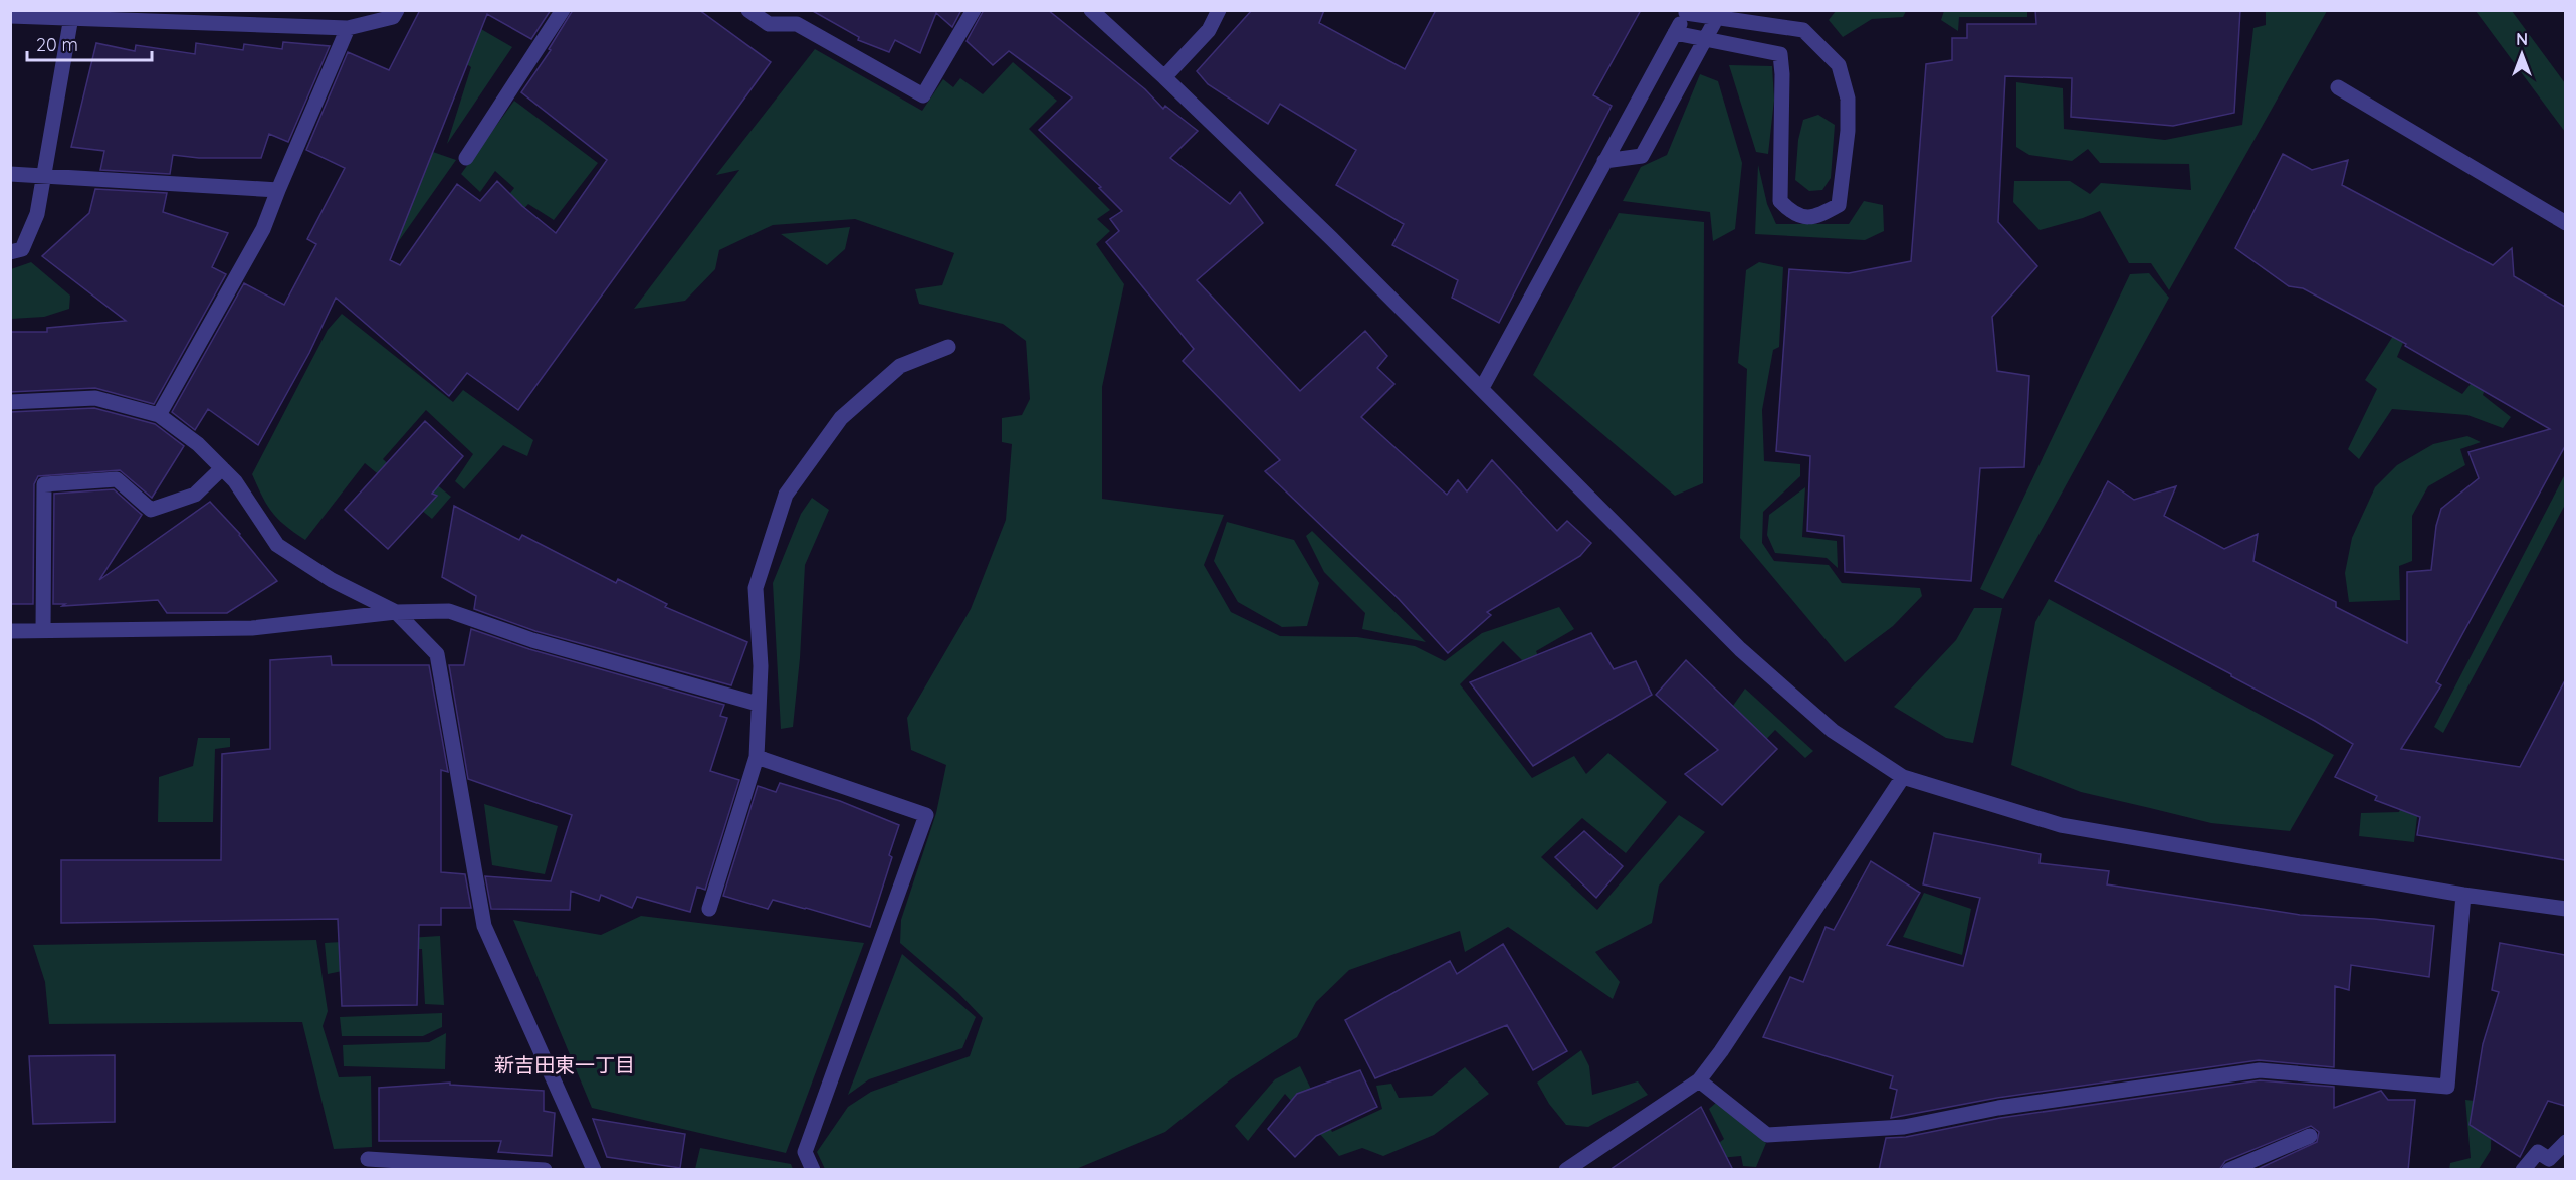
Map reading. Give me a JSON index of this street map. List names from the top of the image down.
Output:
{
  "districts": ["新吉田東一丁目"],
  "scale_bar": "20 m",
  "north": "top"
}
